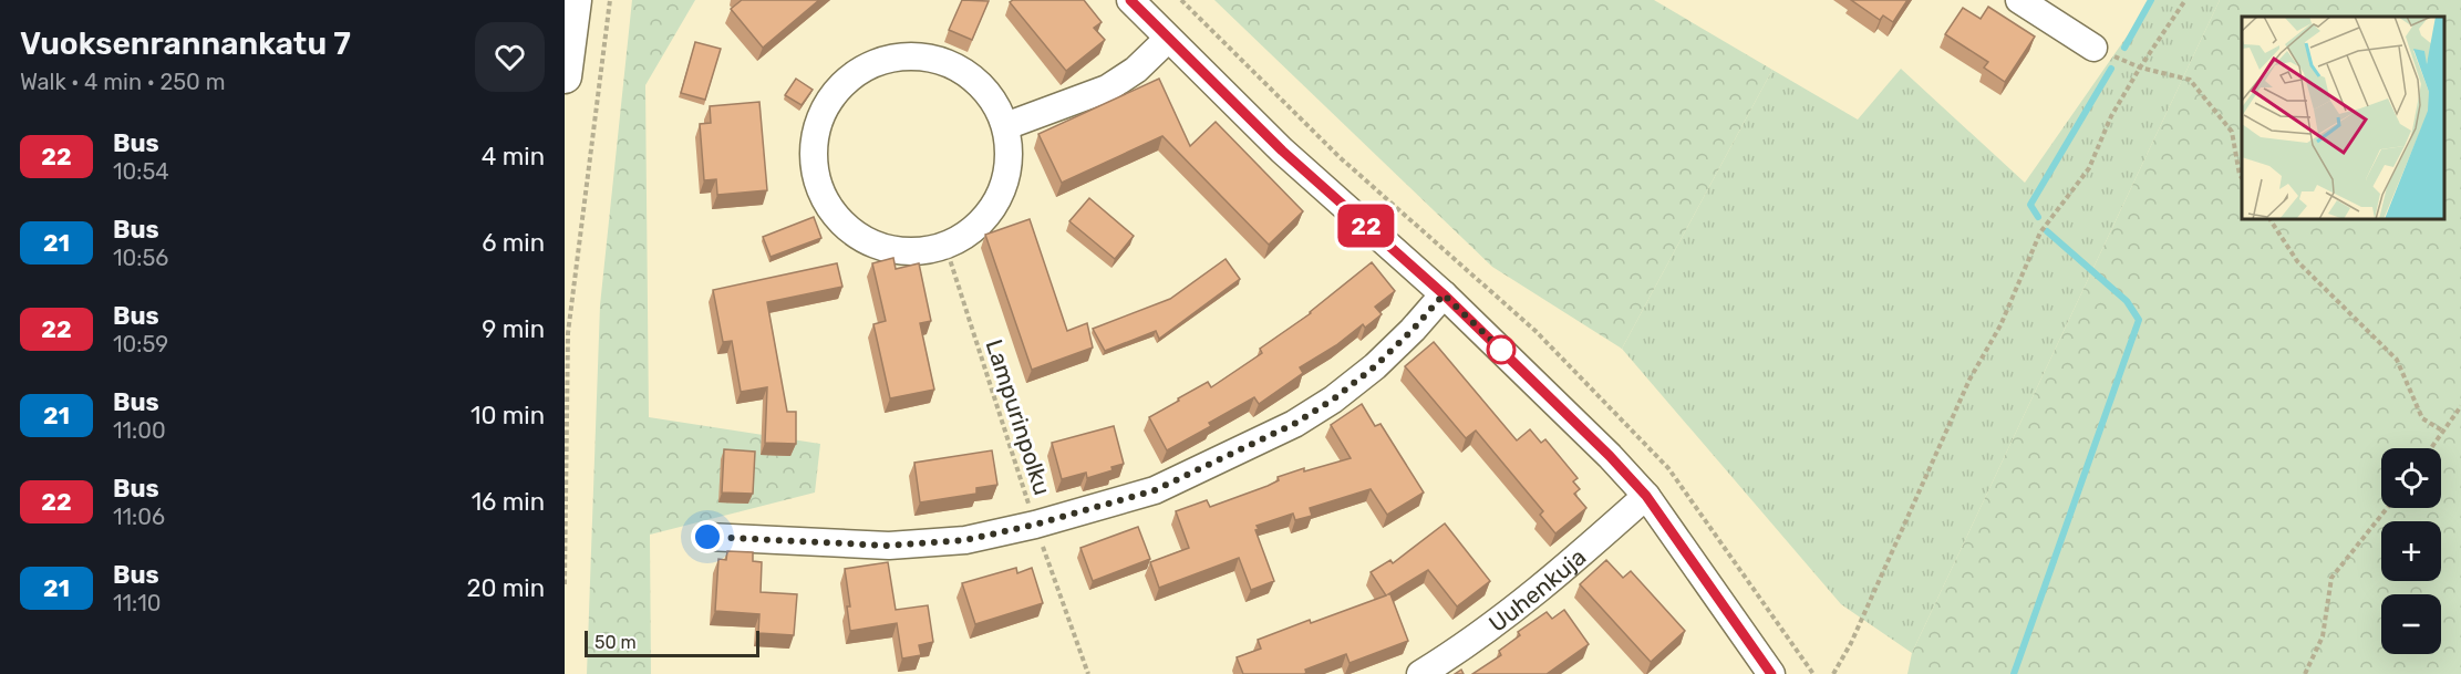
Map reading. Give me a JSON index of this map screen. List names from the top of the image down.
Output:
{
  "streets": {
    "street": ["Uuhenkuja"],
    "path": ["Lampurinpolku"]
  },
  "lines": ["bus line 22"],
  "scale_bar": "50 m",
  "page": {
    "heading": ["Vuoksenrannankatu 7", "Walk · 4 min · 250 m"],
    "on_map": "22",
    "list": [
      {
        "mark": "22",
        "name": "Bus",
        "note": "10:54",
        "value": "4 min"
      },
      {
        "mark": "21",
        "name": "Bus",
        "note": "10:56",
        "value": "6 min"
      },
      {
        "mark": "22",
        "name": "Bus",
        "note": "10:59",
        "value": "9 min"
      },
      {
        "mark": "21",
        "name": "Bus",
        "note": "11:00",
        "value": "10 min"
      },
      {
        "mark": "22",
        "name": "Bus",
        "note": "11:06",
        "value": "16 min"
      },
      {
        "mark": "21",
        "name": "Bus",
        "note": "11:10",
        "value": "20 min"
      }
    ],
    "map_buttons": ["+", "−"],
    "scale": "50 m"
  }
}
